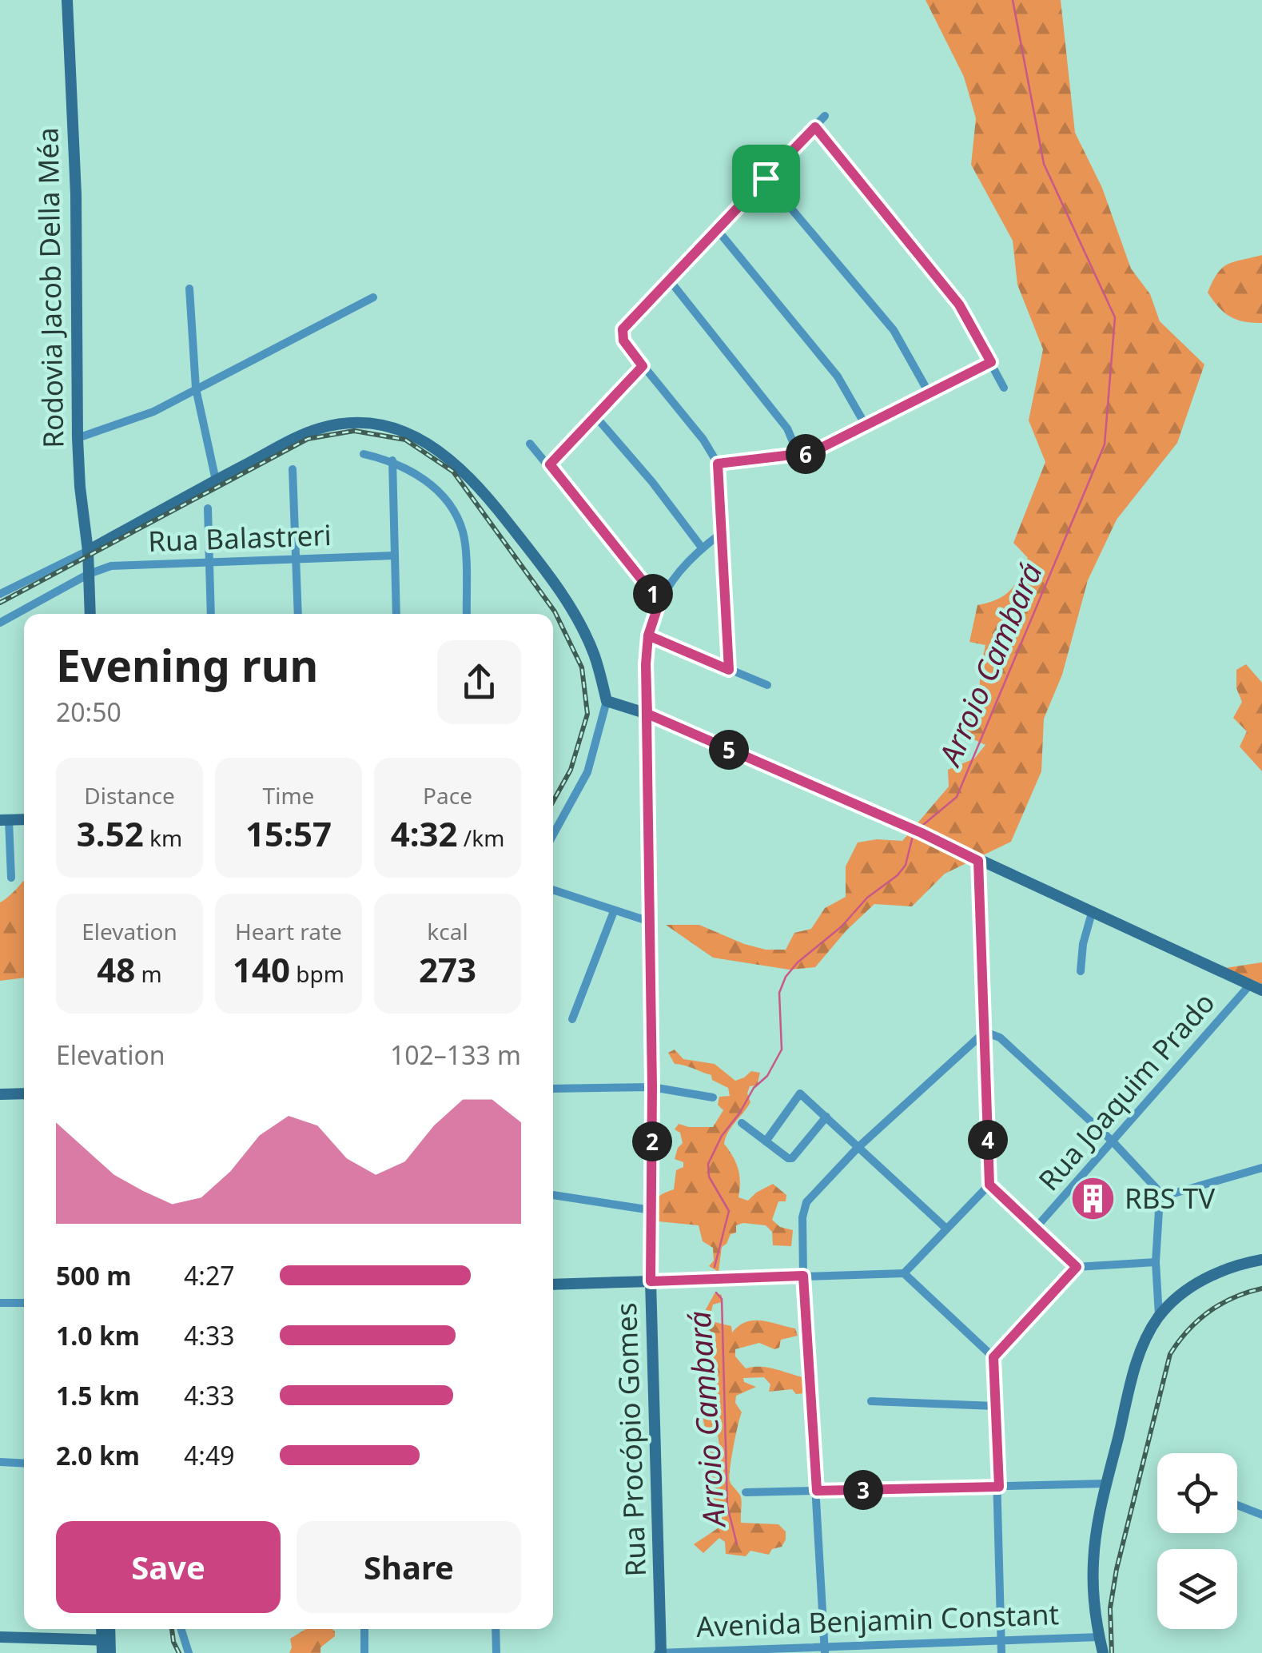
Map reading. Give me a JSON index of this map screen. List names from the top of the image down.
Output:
{
  "streets": {
    "street": [
      "Rodovia Jacob Della Méa",
      "Rua Balastreri",
      "Rua Joaquim Prado",
      "Rua Procópio Gomes",
      "Avenida Benjamin Constant"
    ]
  },
  "crossings": [
    ["Rodovia Jacob Della Méa", "Rua Balastreri"],
    ["Rua Procópio Gomes", "Avenida Benjamin Constant"]
  ],
  "water": ["Arroio Cambará"],
  "places": {
    "building": ["RBS TV"]
  },
  "page": {
    "pins": [
      "6",
      "1",
      "5",
      "4",
      "2",
      "3"
    ],
    "heading": ["Evening run", "20:50"],
    "stats": [
      ["Distance", "3.52 km"],
      ["Time", "15:57"],
      ["Pace", "4:32 /km"],
      ["Elevation", "48 m"],
      ["Heart rate", "140 bpm"],
      ["kcal", "273"]
    ],
    "chart": ["Elevation", "102–133 m"],
    "list": [
      {
        "name": "500 m",
        "note": "4:27"
      },
      {
        "name": "1.0 km",
        "note": "4:33"
      },
      {
        "name": "1.5 km",
        "note": "4:33"
      },
      {
        "name": "2.0 km",
        "note": "4:49"
      }
    ],
    "buttons": ["Save", "Share"]
  }
}
